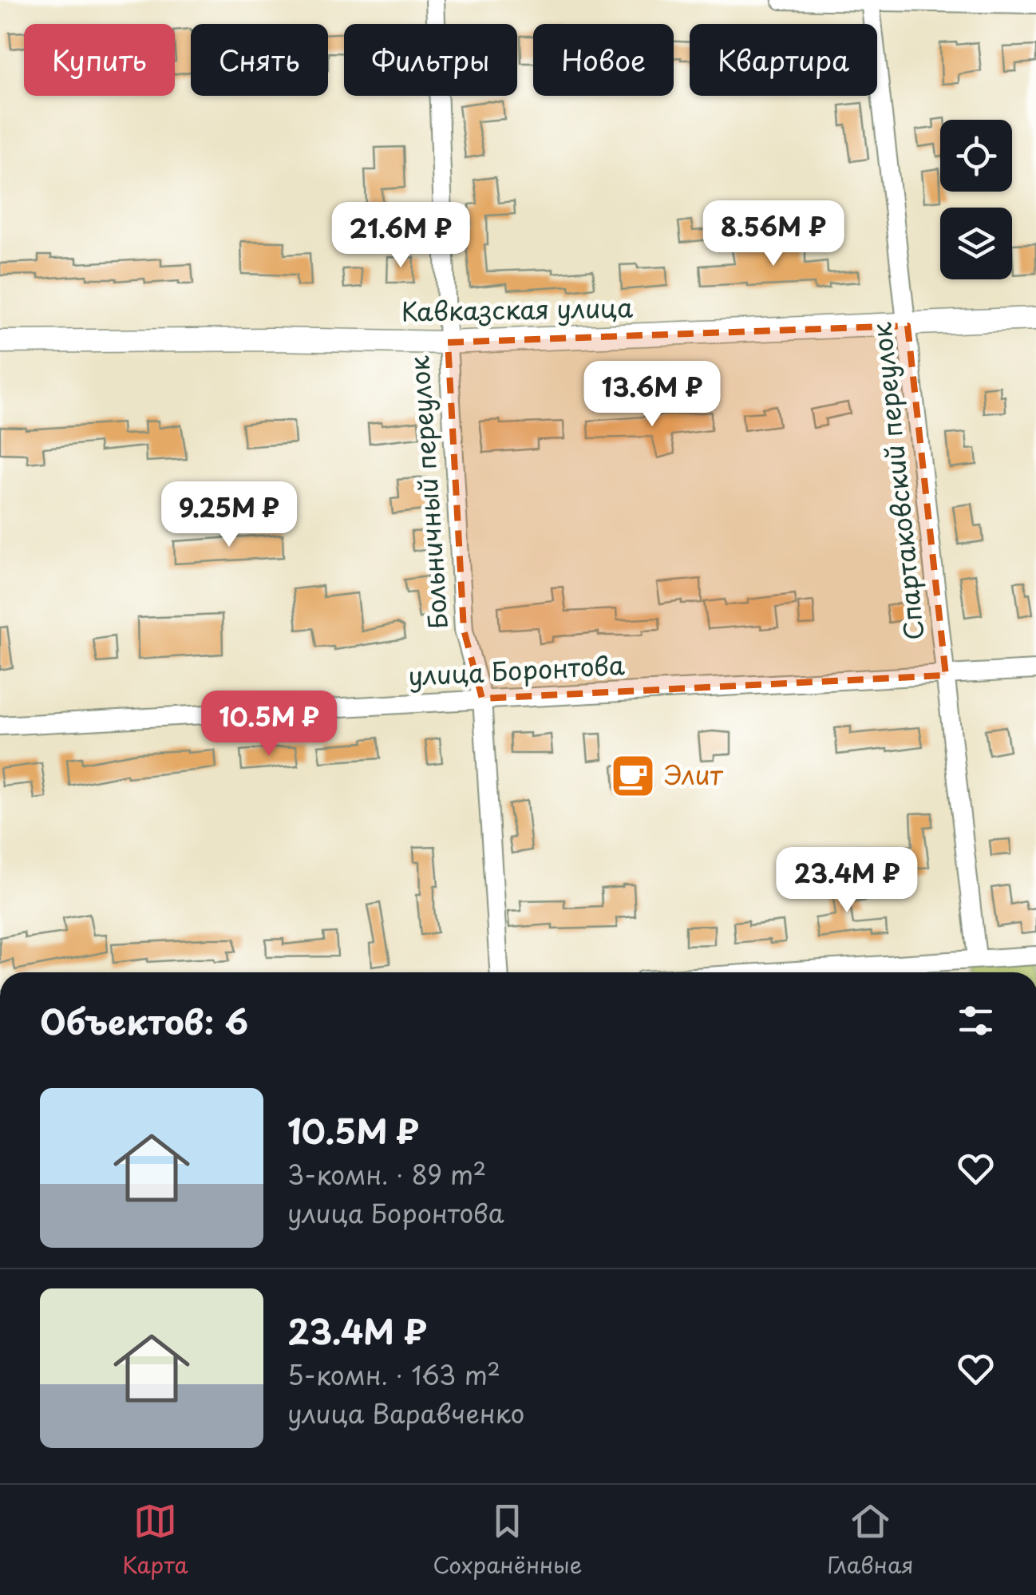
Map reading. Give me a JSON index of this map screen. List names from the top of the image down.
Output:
{
  "streets": {
    "street": [
      "Кавказская улица",
      "Спартаковский переулок",
      "Больничный переулок",
      "улица Боронтова"
    ]
  },
  "crossings": [
    ["Кавказская улица", "Спартаковский переулок"],
    ["Кавказская улица", "Больничный переулок"],
    ["Спартаковский переулок", "улица Боронтова"],
    ["Больничный переулок", "улица Боронтова"]
  ],
  "places": {
    "cafe": ["Элит"]
  },
  "page": {
    "chip": [
      "Купить",
      "Снять",
      "Фильтры",
      "Новое",
      "Квартира"
    ],
    "price": [
      "8.56M ₽",
      "21.6M ₽",
      "13.6M ₽",
      "9.25M ₽",
      "10.5M ₽",
      "23.4M ₽"
    ],
    "heading": "Объектов: 6",
    "list": [
      {
        "name": "10.5M ₽",
        "note": "3-комн. · 89 m² · улица Боронтова"
      },
      {
        "name": "23.4M ₽",
        "note": "5-комн. · 163 m² · улица Варавченко"
      }
    ],
    "tabs": ["Карта", "Сохранённые", "Главная"]
  }
}
